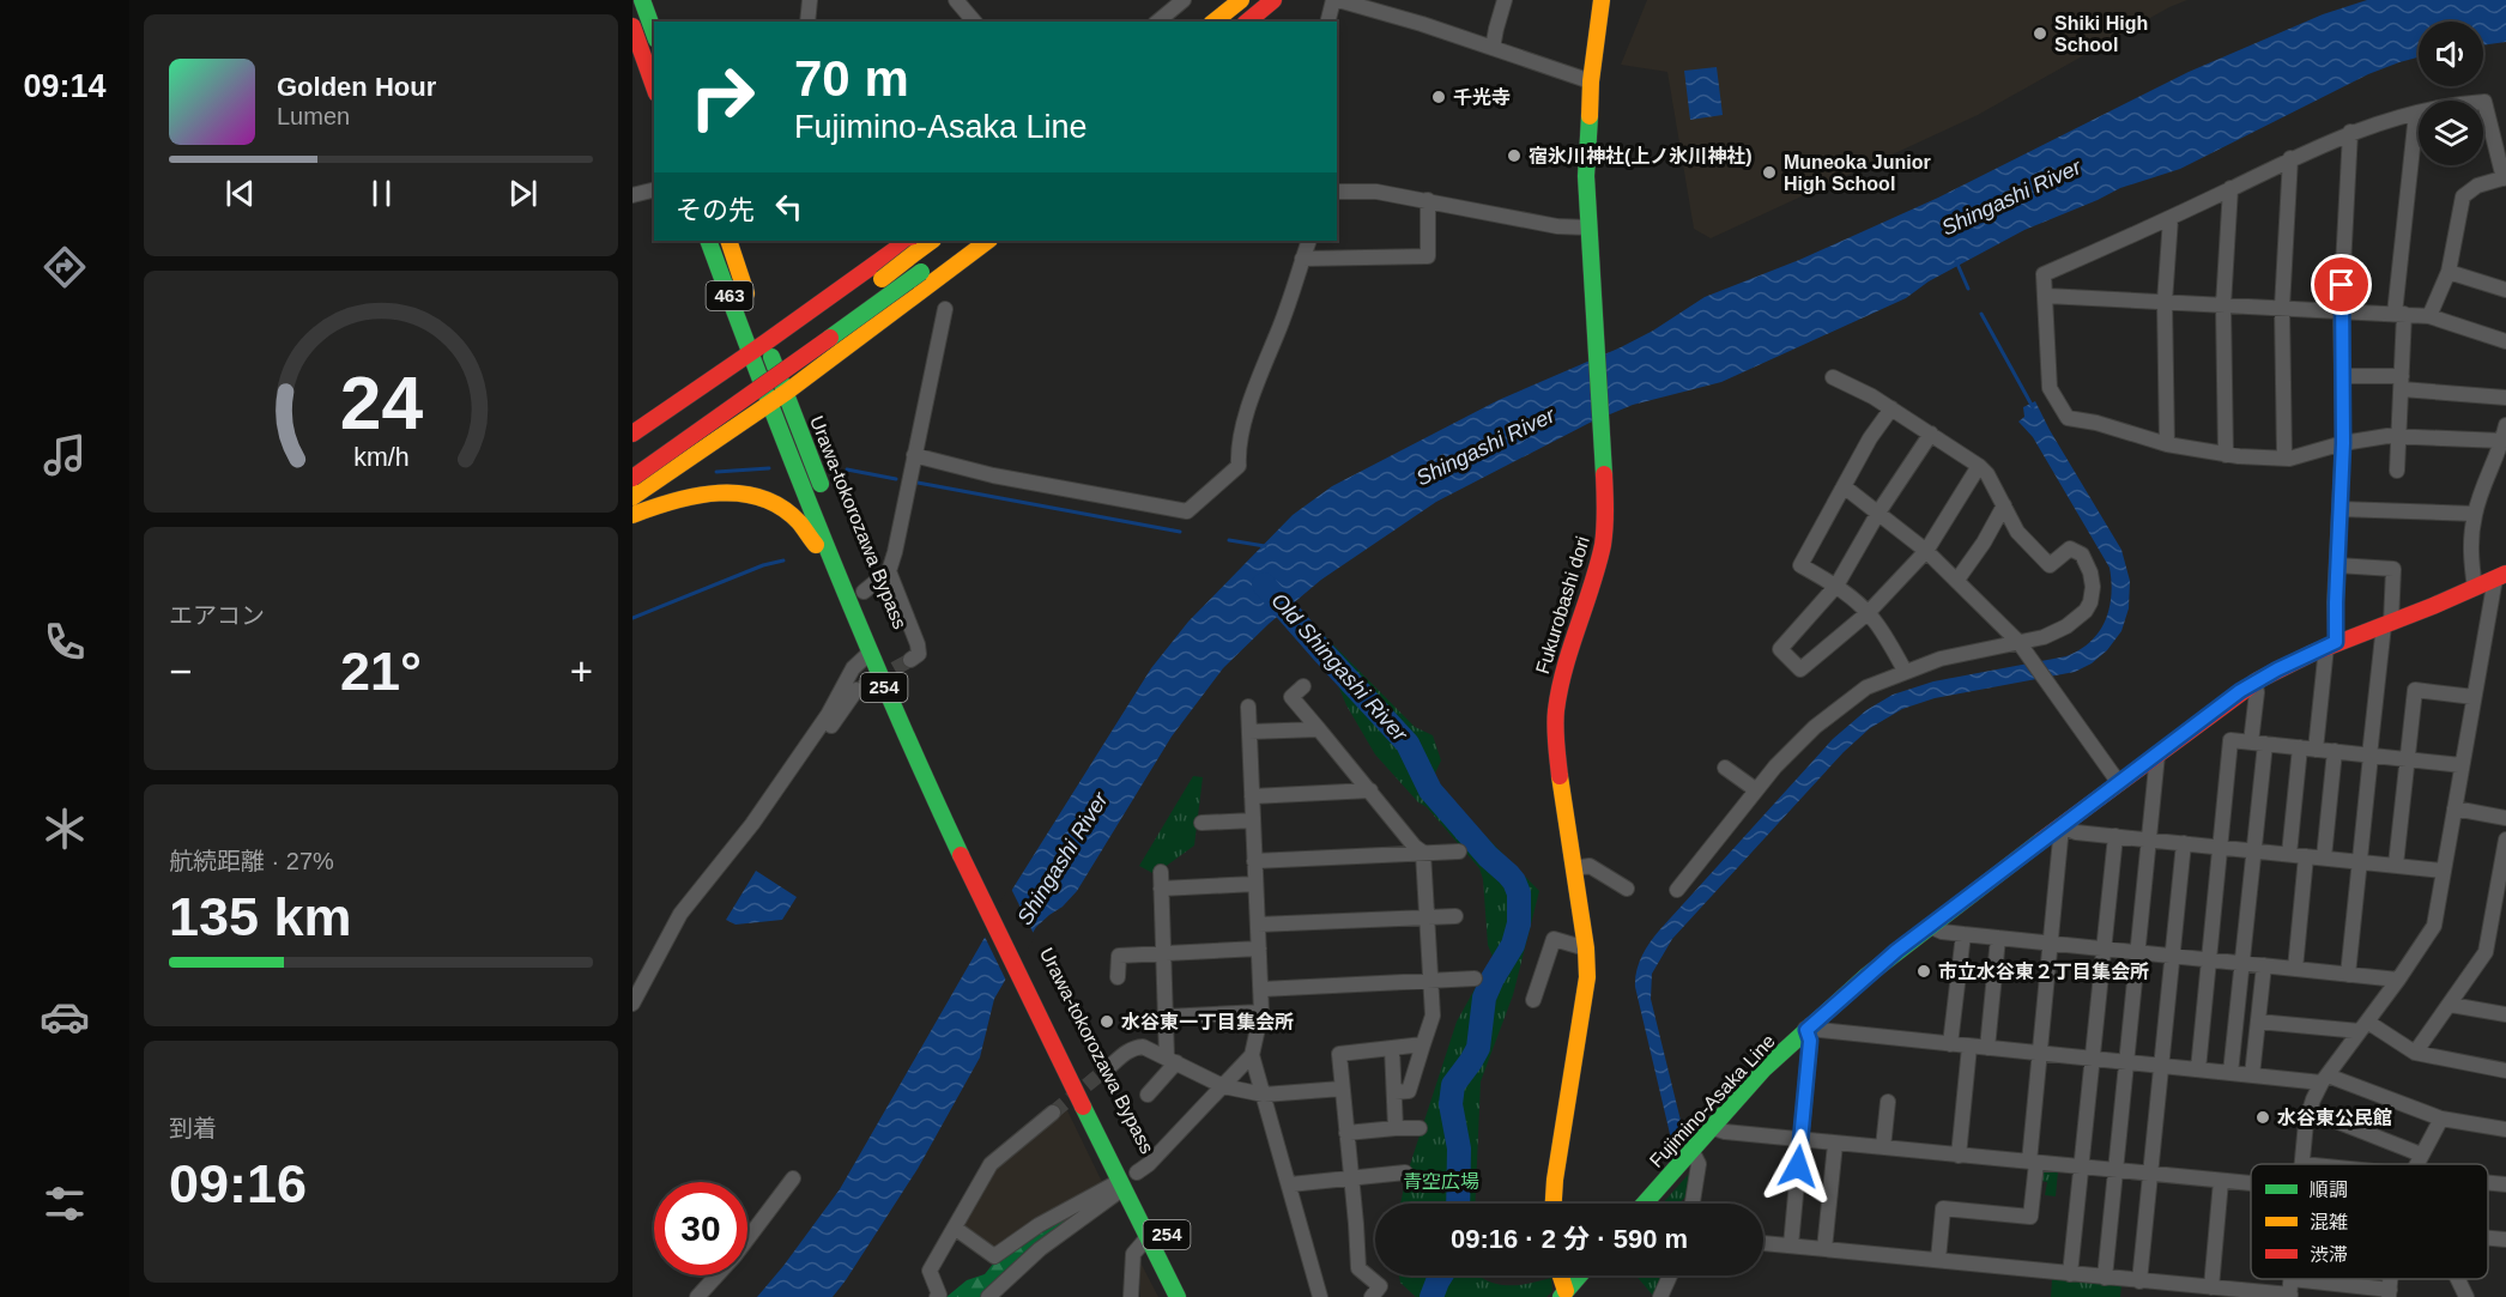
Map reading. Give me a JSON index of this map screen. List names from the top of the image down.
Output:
{
  "streets": {
    "main road": [
      "463",
      "Urawa-tokorozawa Bypass",
      "Fukurobashi dori",
      "254",
      "Fujimino-Asaka Line"
    ]
  },
  "crossings": [
    ["463", "Urawa-tokorozawa Bypass"],
    ["Urawa-tokorozawa Bypass", "254"]
  ],
  "water": ["Shingashi River", "Old Shingashi River"],
  "parks": ["青空広場"],
  "places": [
    "Shiki High School",
    "千光寺",
    "宿氷川神社(上ノ氷川神社)",
    "Muneoka Junior High School",
    "市立水谷東２丁目集会所",
    "水谷東一丁目集会所",
    "水谷東公民館"
  ],
  "legend": ["順調", "混雑", "渋滞"],
  "page": {
    "tabs": "09:14",
    "turn": ["70 m", "Fujimino-Asaka Line"],
    "song": ["Golden Hour", "Lumen"],
    "then": "その先",
    "tile": [
      "エアコン",
      ["航続距離 · 27%", "135 km"],
      ["到着", "09:16"]
    ],
    "heat": ["−", "21°", "+"],
    "limit": "30",
    "trip": "09:16 · 2 分 · 590 m",
    "gauge": ["24", "km/h"]
  }
}
